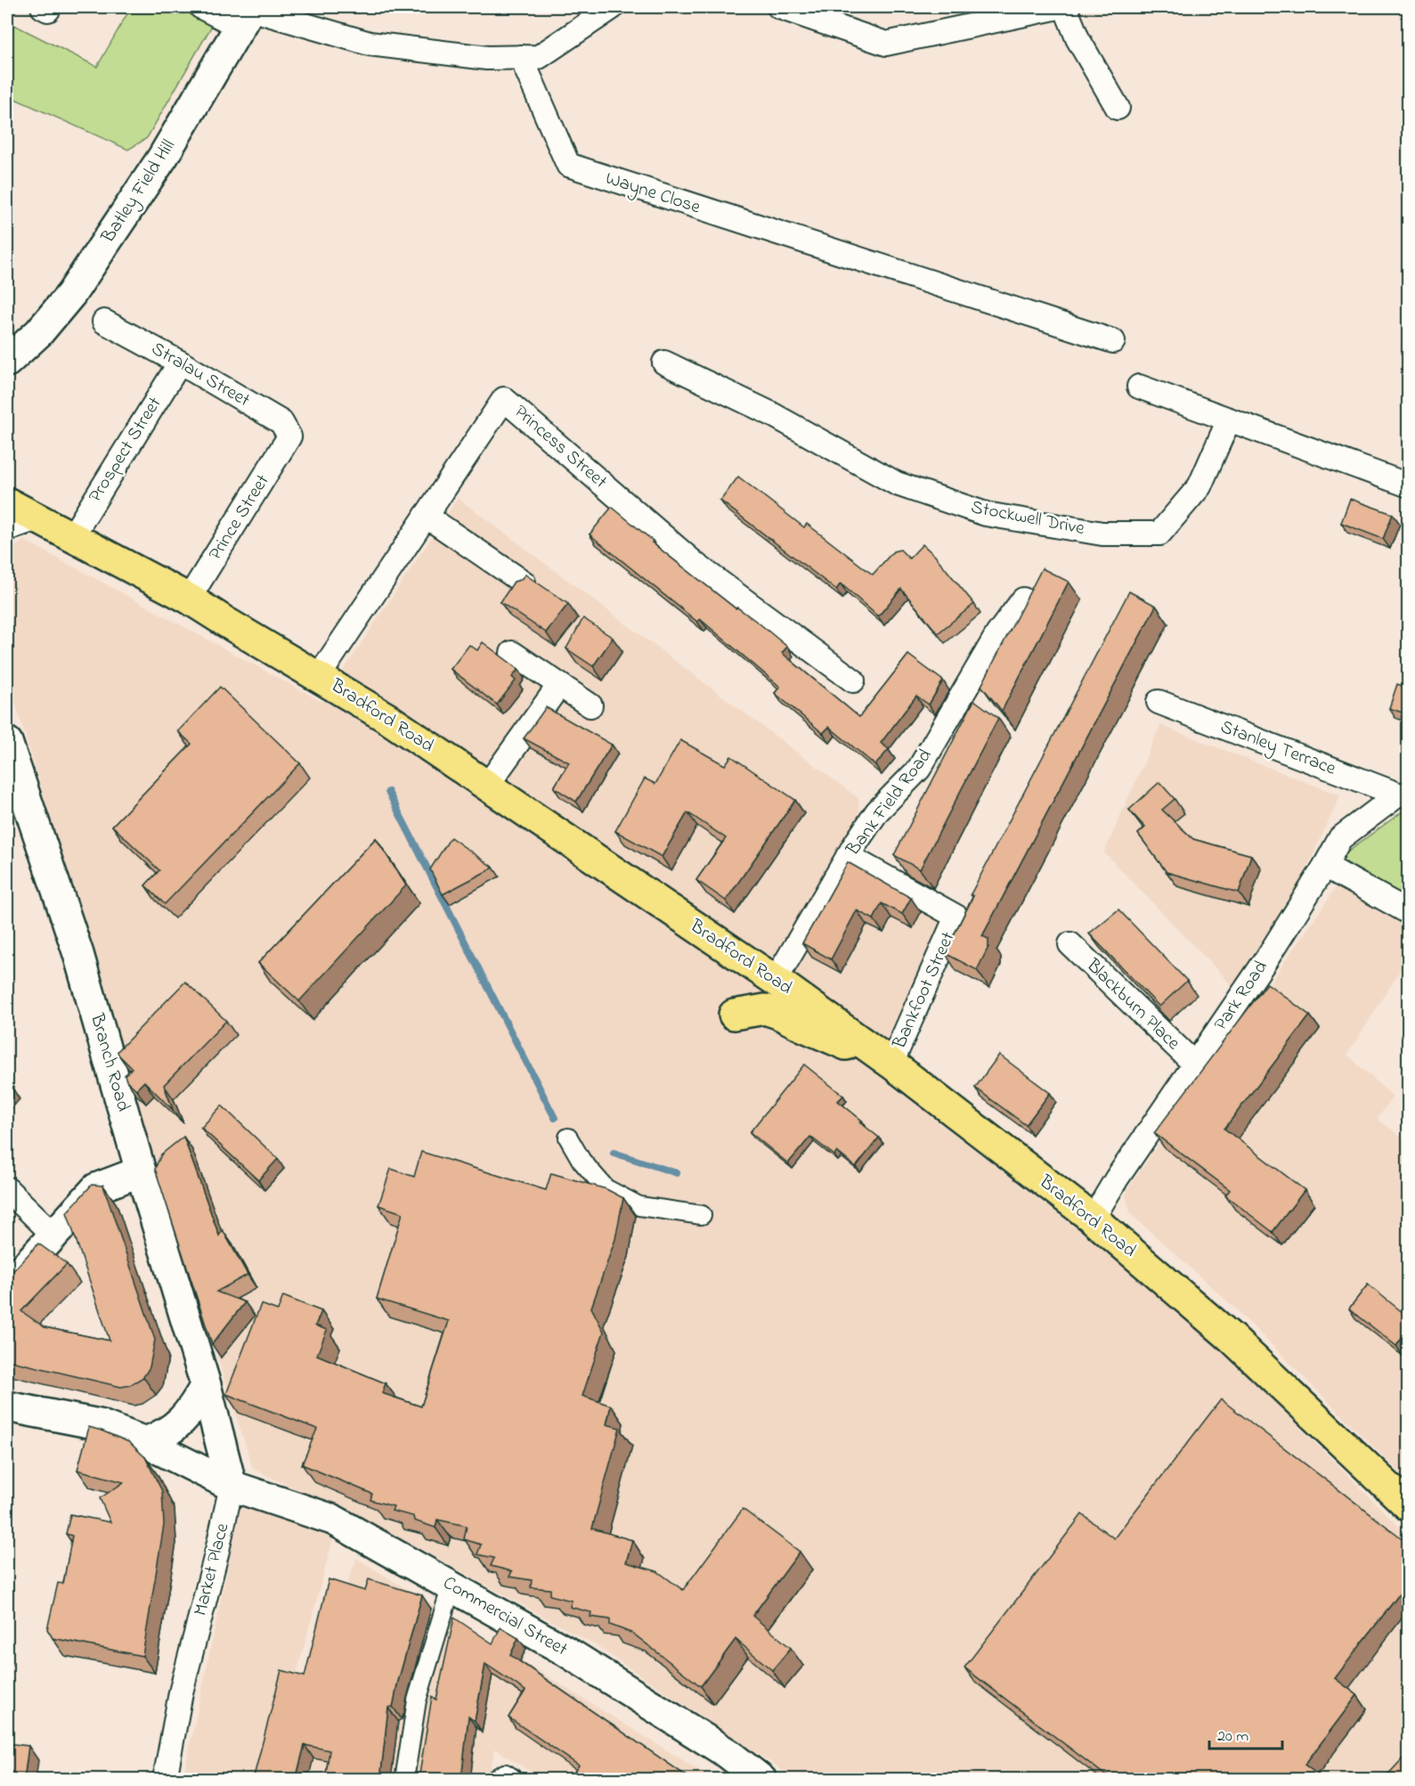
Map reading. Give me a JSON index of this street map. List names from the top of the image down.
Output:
{
  "streets": {
    "main road": ["Bradford Road"],
    "street": [
      "Batley Field Hill",
      "Wayne Close",
      "Stralau Street",
      "Princess Street",
      "Prospect Street",
      "Prince Street",
      "Stockwell Drive",
      "Stanley Terrace",
      "Bank Field Road",
      "Bankfoot Street",
      "Park Road",
      "Blackburn Place",
      "Branch Road",
      "Market Place",
      "Commercial Street"
    ]
  },
  "crossings": [
    ["Stralau Street", "Prospect Street"],
    ["Stralau Street", "Prince Street"],
    ["Princess Street", "Bradford Road"],
    ["Prospect Street", "Bradford Road"],
    ["Prince Street", "Bradford Road"],
    ["Bradford Road", "Bank Field Road"],
    ["Bradford Road", "Bankfoot Street"],
    ["Bradford Road", "Park Road"],
    ["Stanley Terrace", "Park Road"],
    ["Bank Field Road", "Bankfoot Street"],
    ["Park Road", "Blackburn Place"],
    ["Branch Road", "Market Place"],
    ["Branch Road", "Commercial Street"],
    ["Market Place", "Commercial Street"]
  ],
  "scale_bar": "20 m"
}
